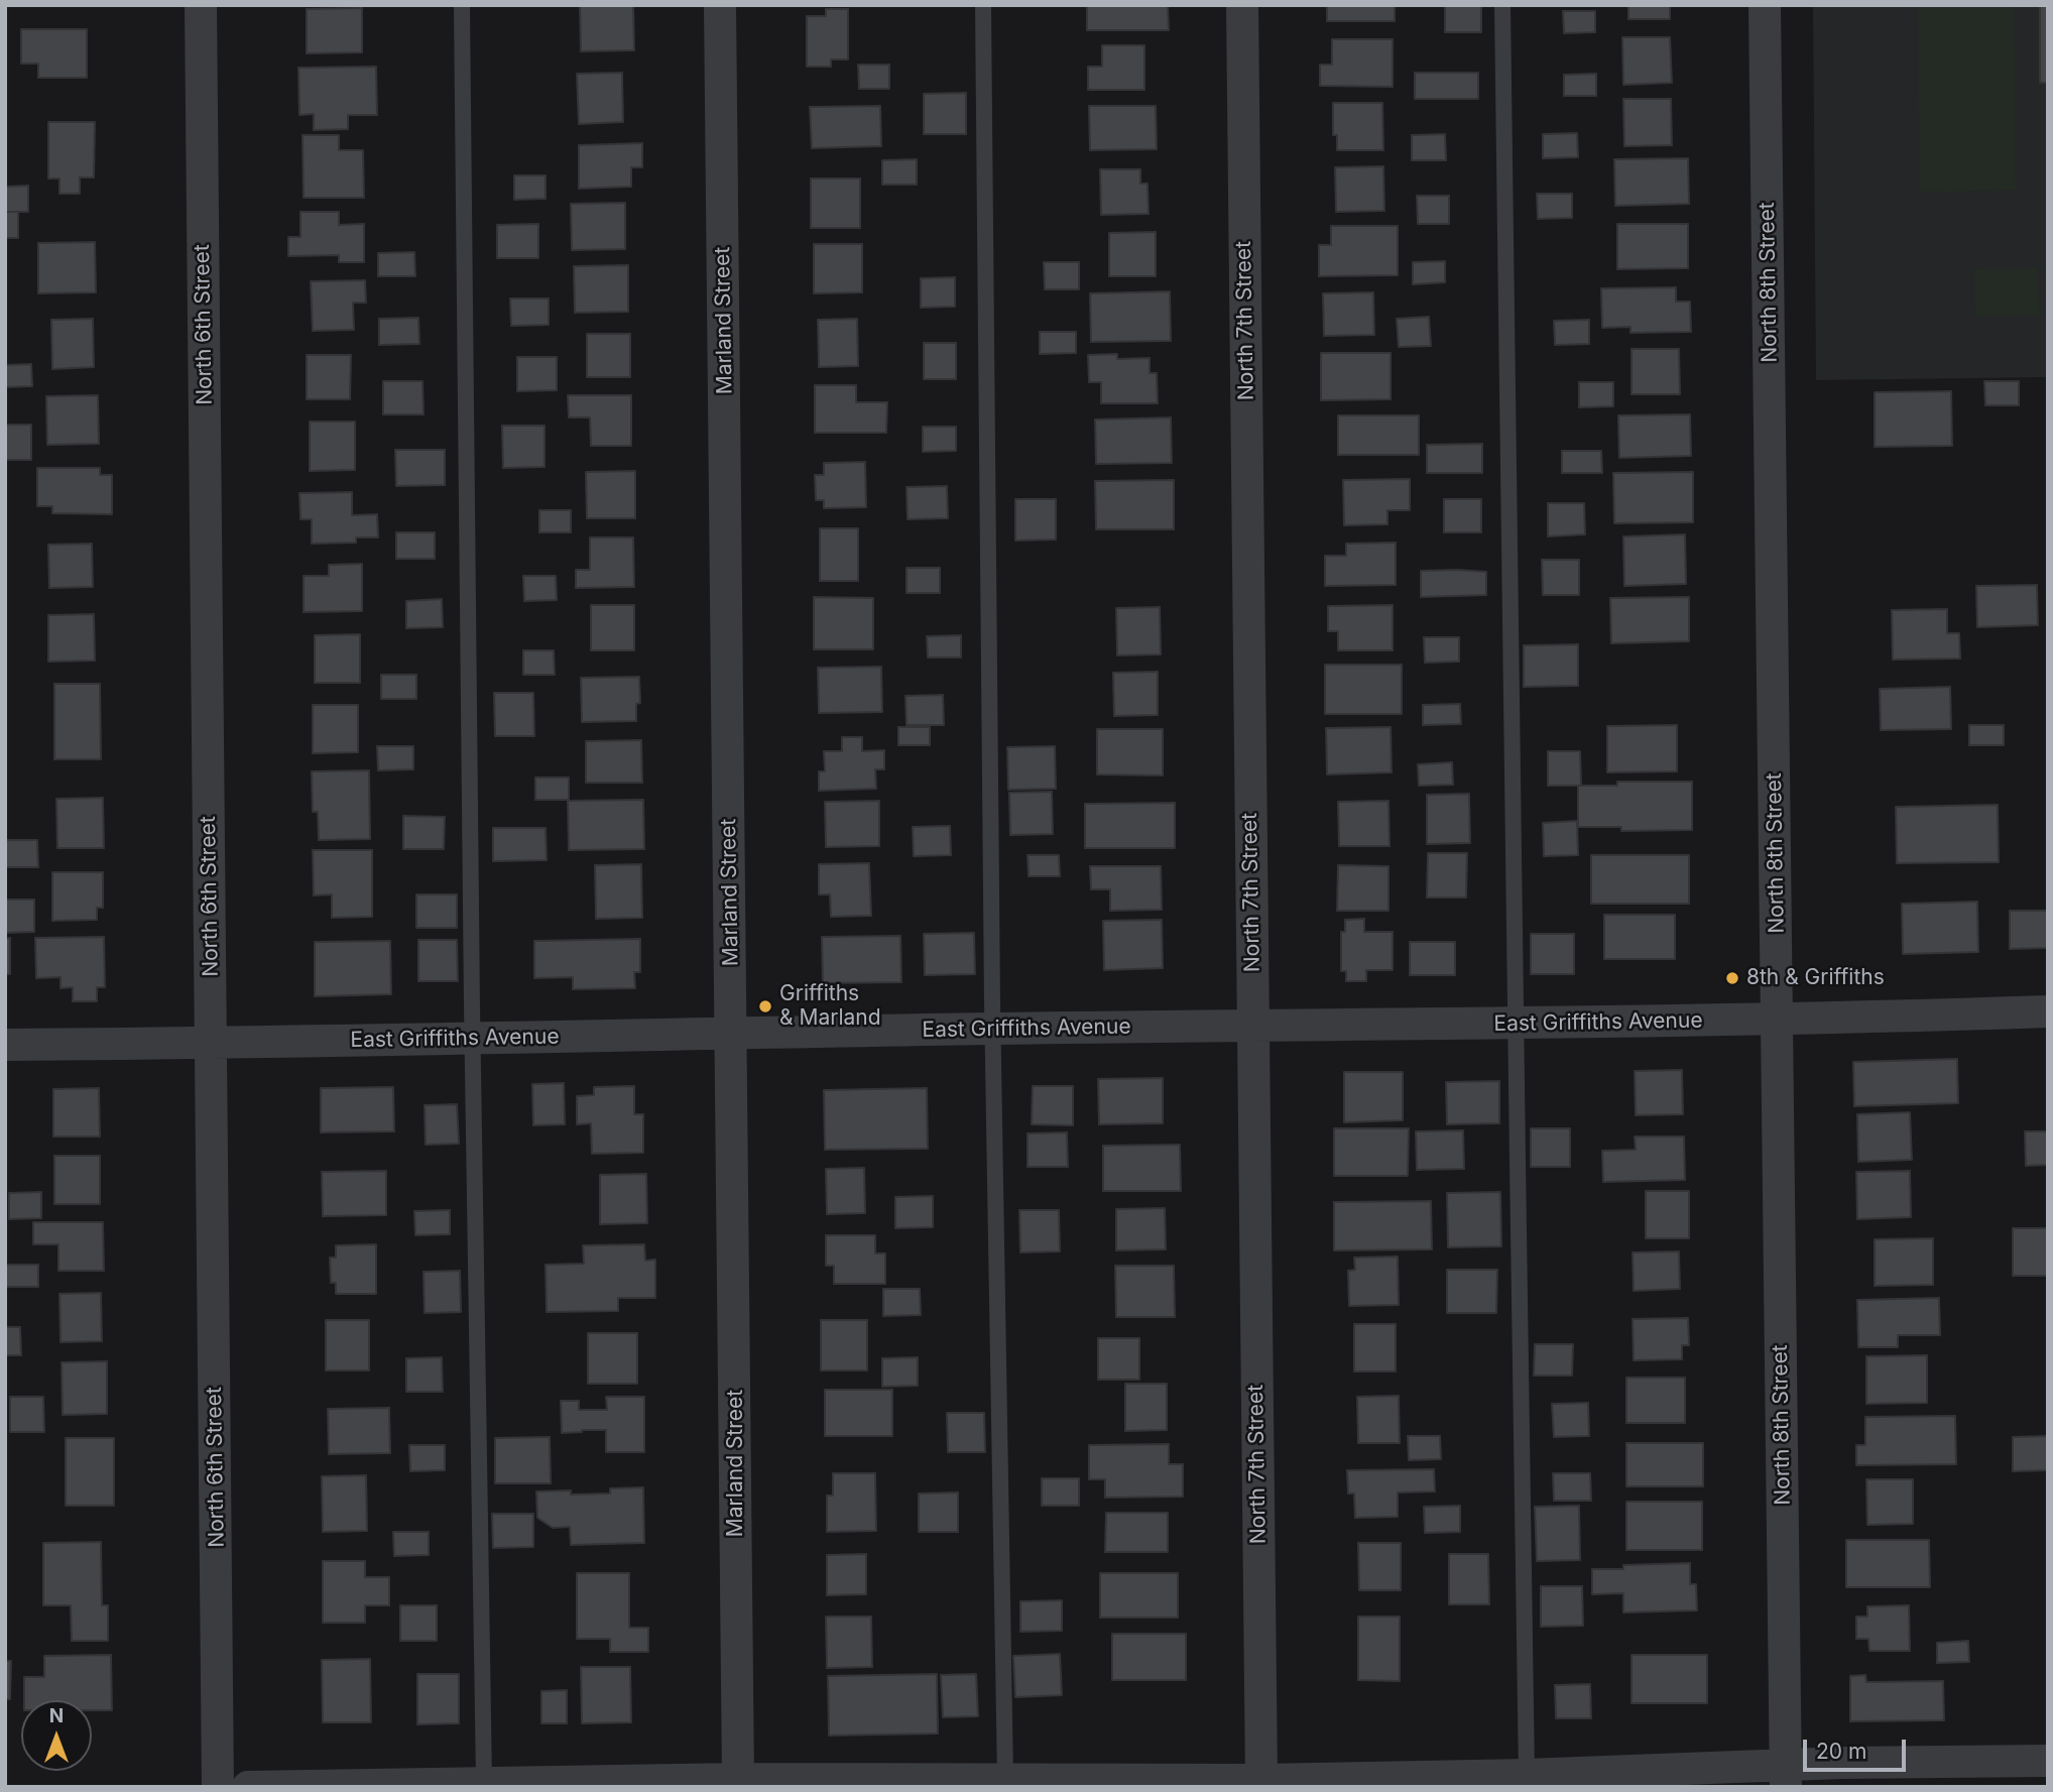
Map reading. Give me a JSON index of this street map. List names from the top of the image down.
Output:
{
  "streets": {
    "street": [
      "North 8th Street",
      "Marland Street",
      "North 7th Street",
      "North 6th Street",
      "East Griffiths Avenue"
    ]
  },
  "crossings": [
    ["North 8th Street", "East Griffiths Avenue"],
    ["Marland Street", "East Griffiths Avenue"],
    ["North 7th Street", "East Griffiths Avenue"],
    ["North 6th Street", "East Griffiths Avenue"]
  ],
  "places": ["8th & Griffiths", "Griffiths & Marland"],
  "scale_bar": "20 m",
  "north": "top"
}
